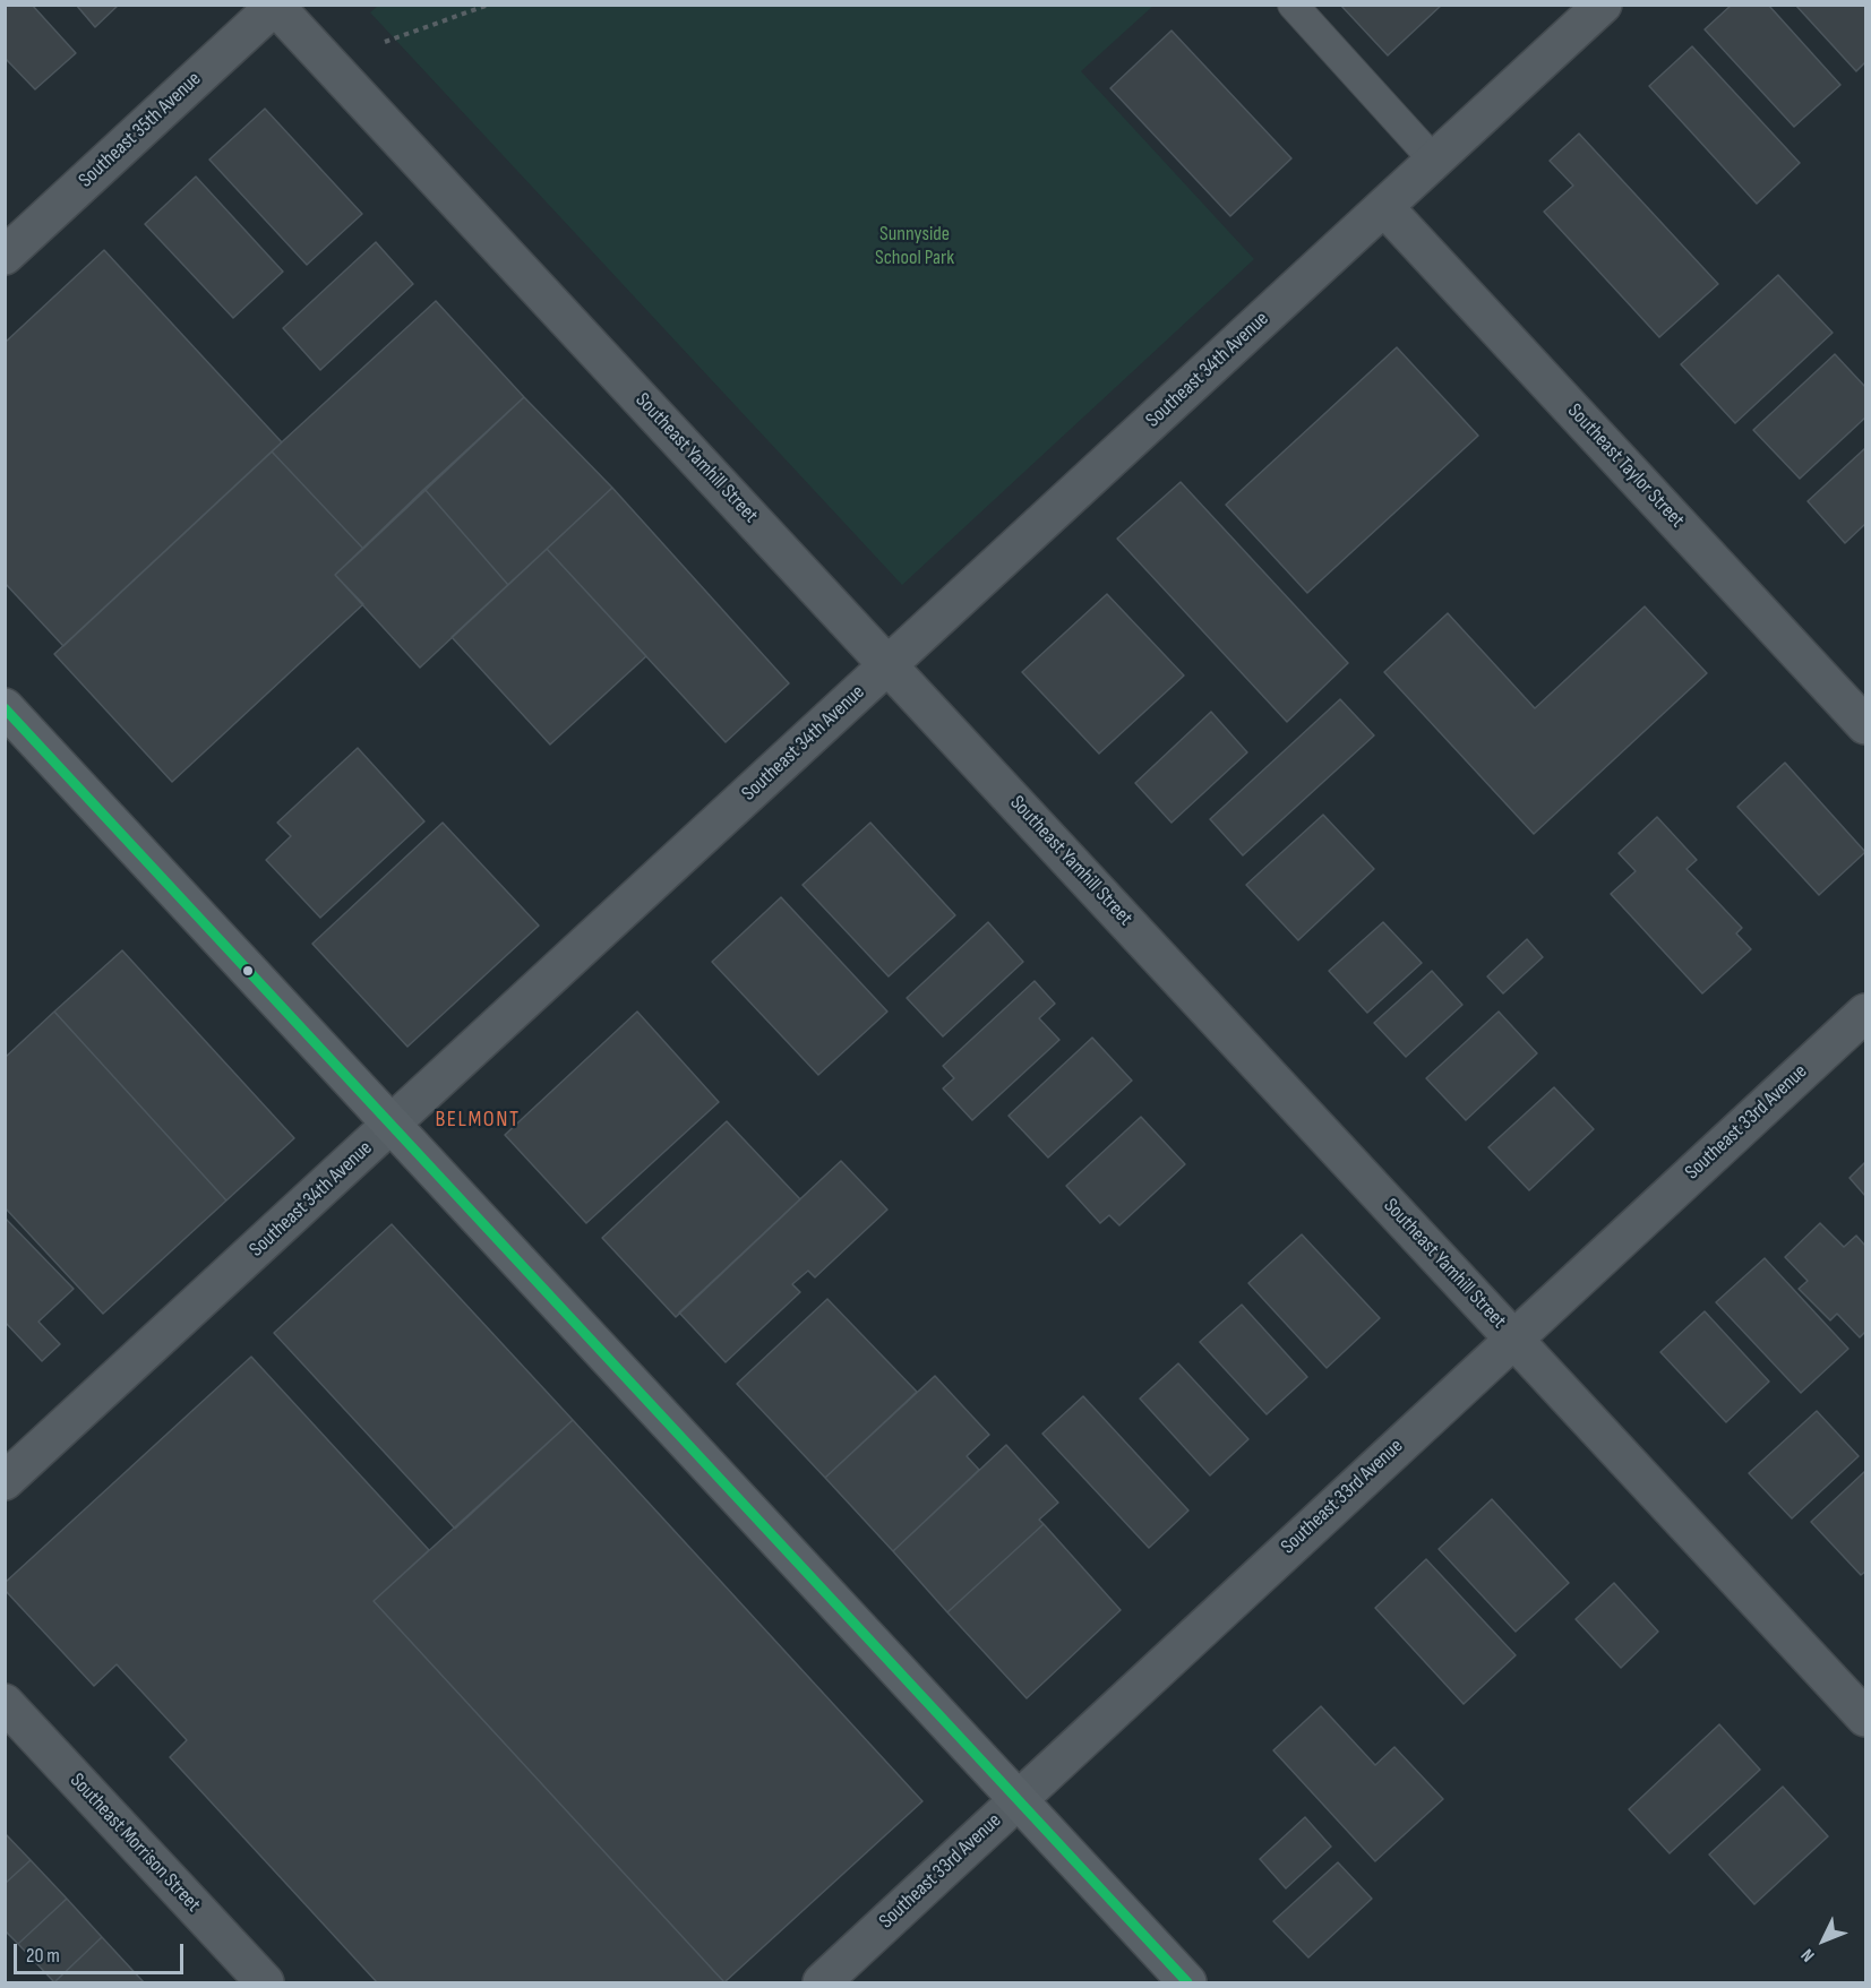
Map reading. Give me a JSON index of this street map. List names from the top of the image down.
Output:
{
  "streets": {
    "street": [
      "Southeast 35th Avenue",
      "Southeast 34th Avenue",
      "Southeast Yamhill Street",
      "Southeast Taylor Street",
      "Southeast 33rd Avenue",
      "Southeast Morrison Street"
    ]
  },
  "crossings": [
    ["Southeast 35th Avenue", "Southeast Yamhill Street"],
    ["Southeast 34th Avenue", "Southeast Yamhill Street"],
    ["Southeast 34th Avenue", "Southeast Taylor Street"],
    ["Southeast Yamhill Street", "Southeast 33rd Avenue"]
  ],
  "districts": ["BELMONT"],
  "parks": ["Sunnyside School Park"],
  "scale_bar": "20 m",
  "north": "bottom left"
}
